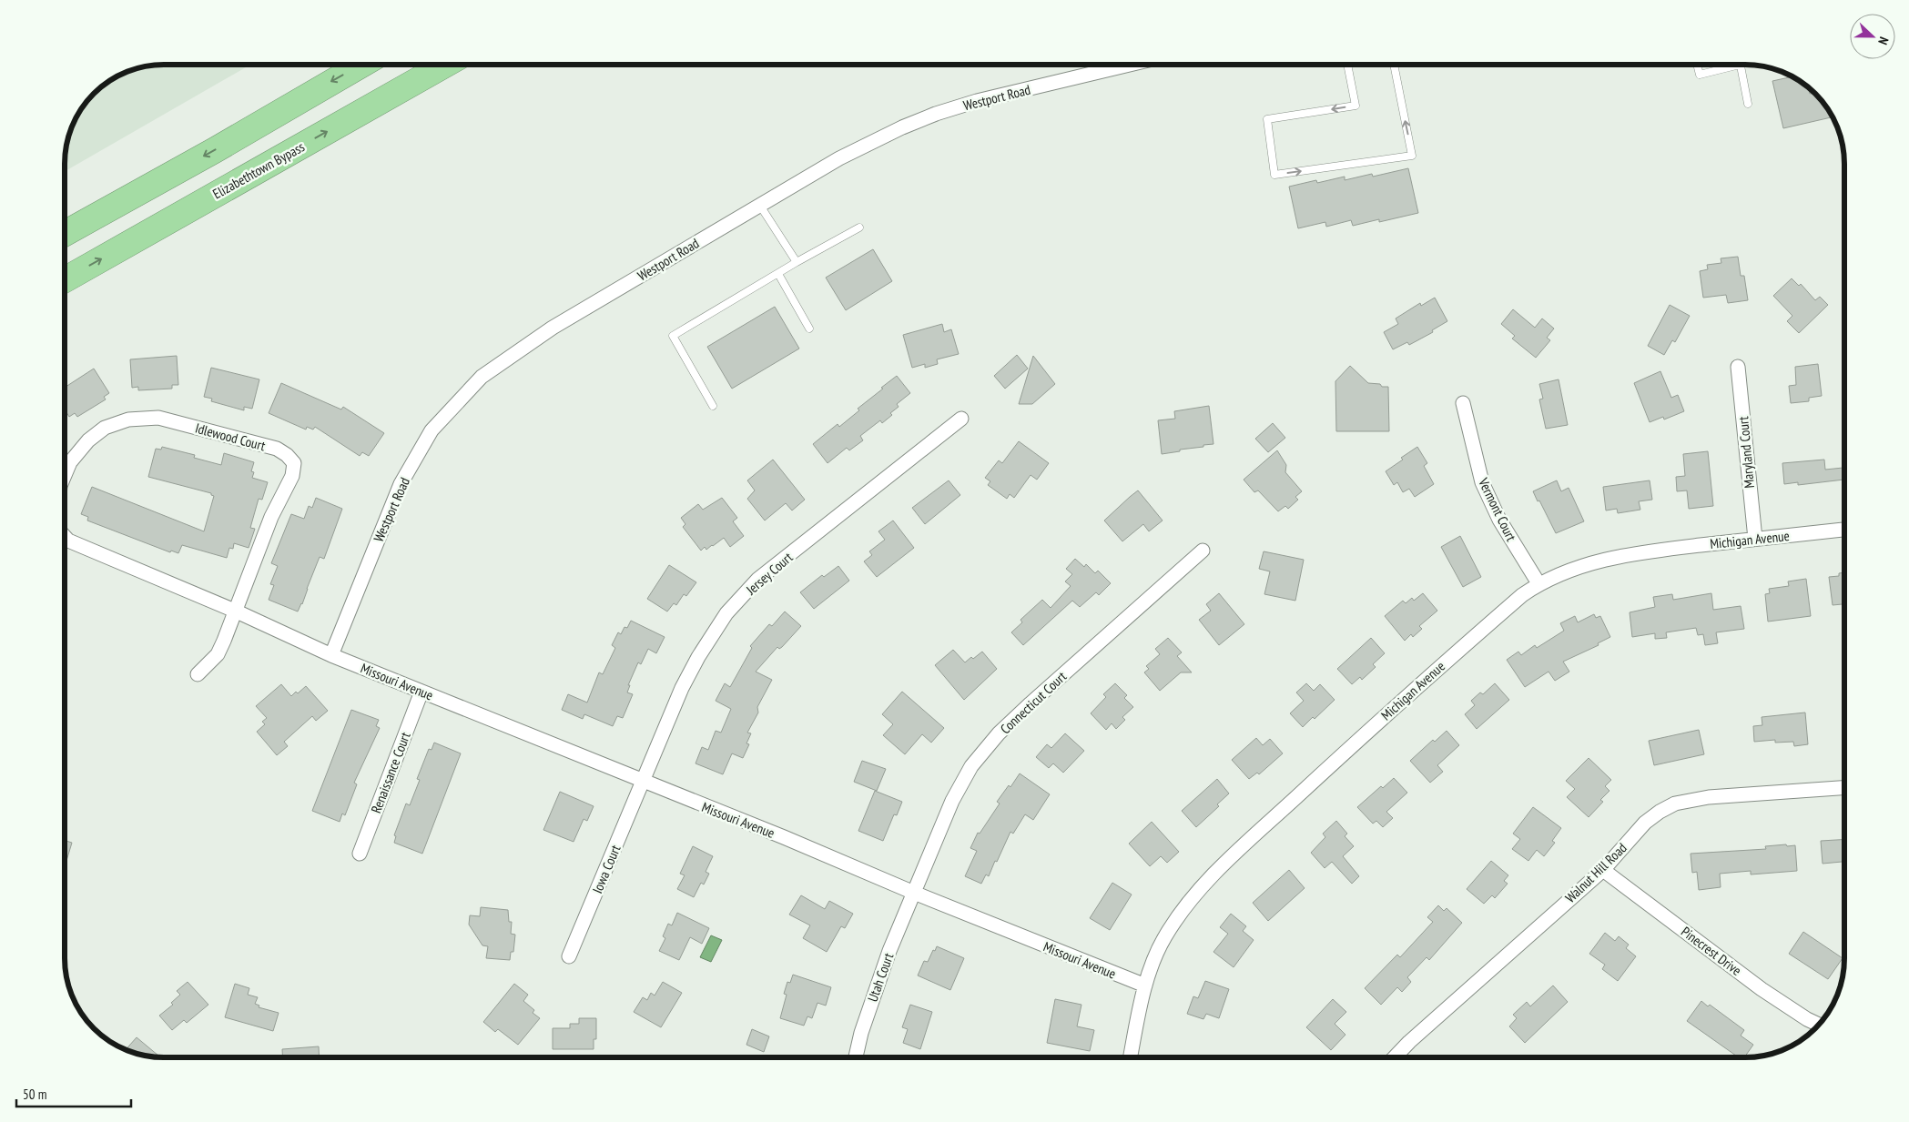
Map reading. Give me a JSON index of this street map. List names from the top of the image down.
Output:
{
  "streets": {
    "highway": ["Elizabethtown Bypass"],
    "street": [
      "Westport Road",
      "Idlewood Court",
      "Maryland Court",
      "Vermont Court",
      "Michigan Avenue",
      "Jersey Court",
      "Missouri Avenue",
      "Connecticut Court",
      "Renaissance Court",
      "Iowa Court",
      "Walnut Hill Road",
      "Pinecrest Drive",
      "Utah Court"
    ]
  },
  "crossings": [
    ["Westport Road", "Missouri Avenue"],
    ["Maryland Court", "Michigan Avenue"],
    ["Vermont Court", "Michigan Avenue"],
    ["Michigan Avenue", "Missouri Avenue"],
    ["Jersey Court", "Missouri Avenue"],
    ["Jersey Court", "Iowa Court"],
    ["Missouri Avenue", "Connecticut Court"],
    ["Missouri Avenue", "Renaissance Court"],
    ["Missouri Avenue", "Iowa Court"],
    ["Missouri Avenue", "Utah Court"],
    ["Connecticut Court", "Utah Court"],
    ["Walnut Hill Road", "Pinecrest Drive"]
  ],
  "scale_bar": "50 m",
  "north": "right"
}
